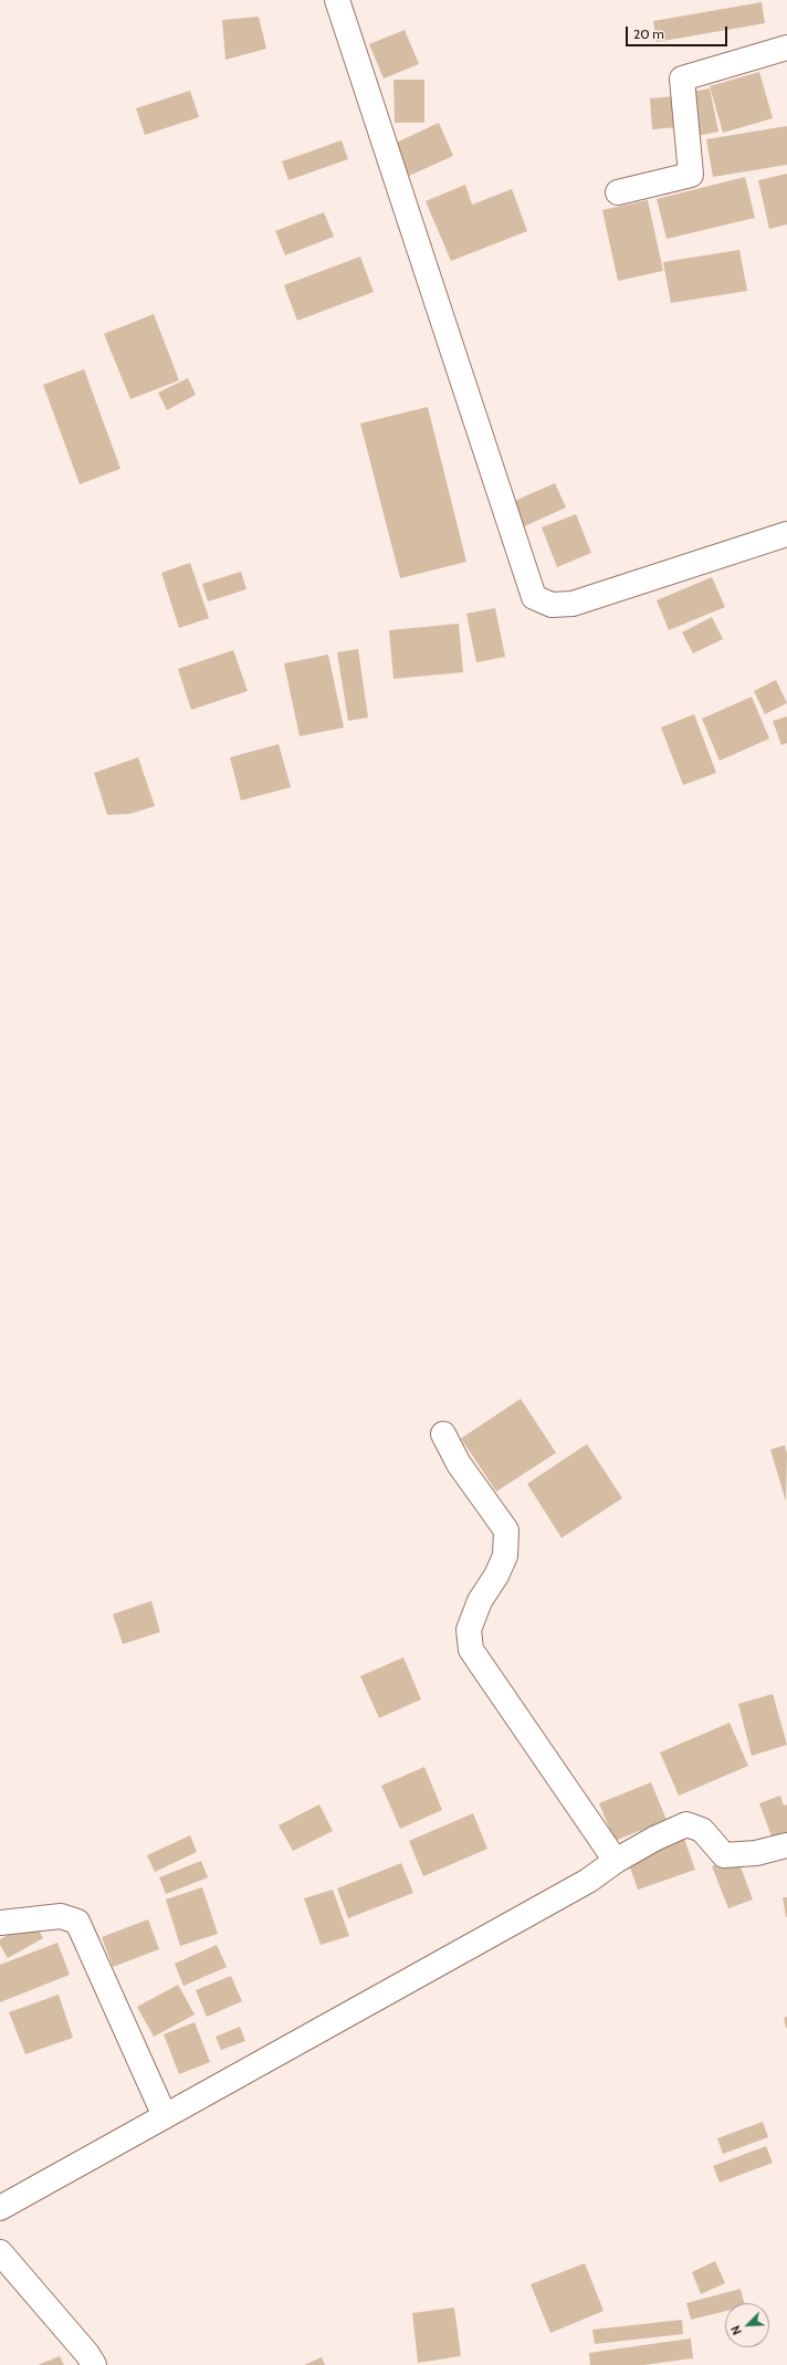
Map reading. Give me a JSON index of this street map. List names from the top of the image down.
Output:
{
  "scale_bar": "20 m",
  "north": "bottom left"
}
